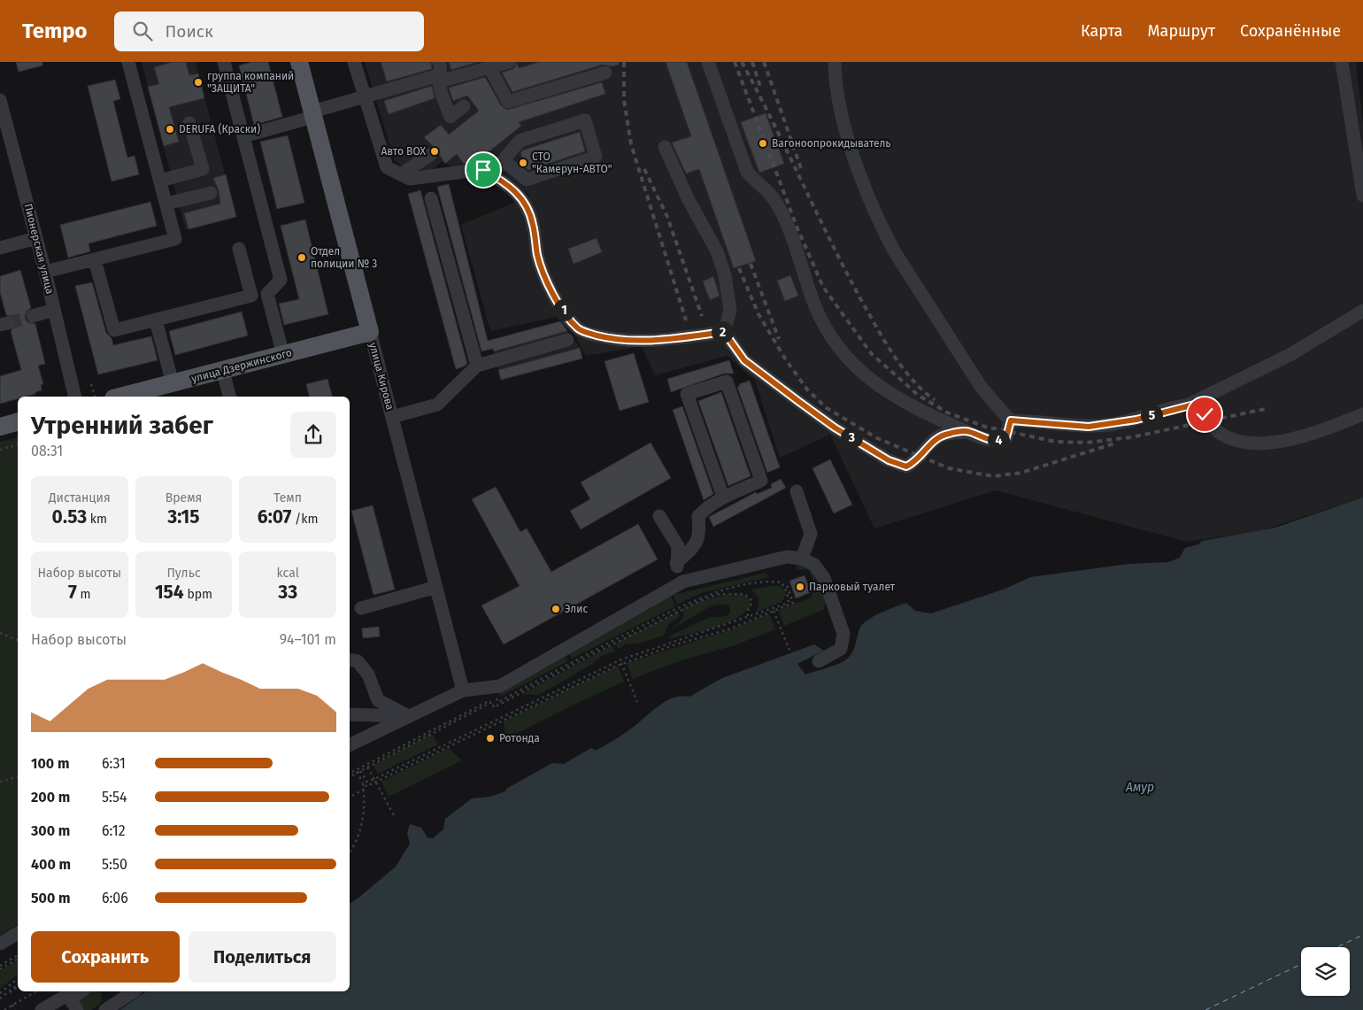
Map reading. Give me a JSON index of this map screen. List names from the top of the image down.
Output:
{
  "streets": {
    "main road": ["улица Дзержинского", "улица Кирова"],
    "street": ["Пионерская улица"]
  },
  "crossings": [
    ["улица Дзержинского", "улица Кирова"]
  ],
  "water": ["Амур"],
  "places": [
    "группа компаний \"ЗАЩИТА\"",
    "DERUFA (Краски)",
    "Вагоноопрокидыватель",
    "Авто BOX",
    "СТО \"Камерун-АВТО\"",
    "Отдел полиции № 3",
    "Парковый туалет",
    "Элис",
    "Ротонда"
  ],
  "page": {
    "header": "Tempo",
    "search": "Поиск",
    "nav": ["Карта", "Маршрут", "Сохранённые"],
    "pins": [
      "1",
      "2",
      "5",
      "3",
      "4"
    ],
    "heading": ["Утренний забег", "08:31"],
    "stats": [
      ["Дистанция", "0.53 km"],
      ["Время", "3:15"],
      ["Темп", "6:07 /km"],
      ["Набор высоты", "7 m"],
      ["Пульс", "154 bpm"],
      ["kcal", "33"]
    ],
    "chart": ["Набор высоты", "94–101 m"],
    "list": [
      {
        "name": "100 m",
        "note": "6:31"
      },
      {
        "name": "200 m",
        "note": "5:54"
      },
      {
        "name": "300 m",
        "note": "6:12"
      },
      {
        "name": "400 m",
        "note": "5:50"
      },
      {
        "name": "500 m",
        "note": "6:06"
      }
    ],
    "buttons": ["Сохранить", "Поделиться"]
  }
}
